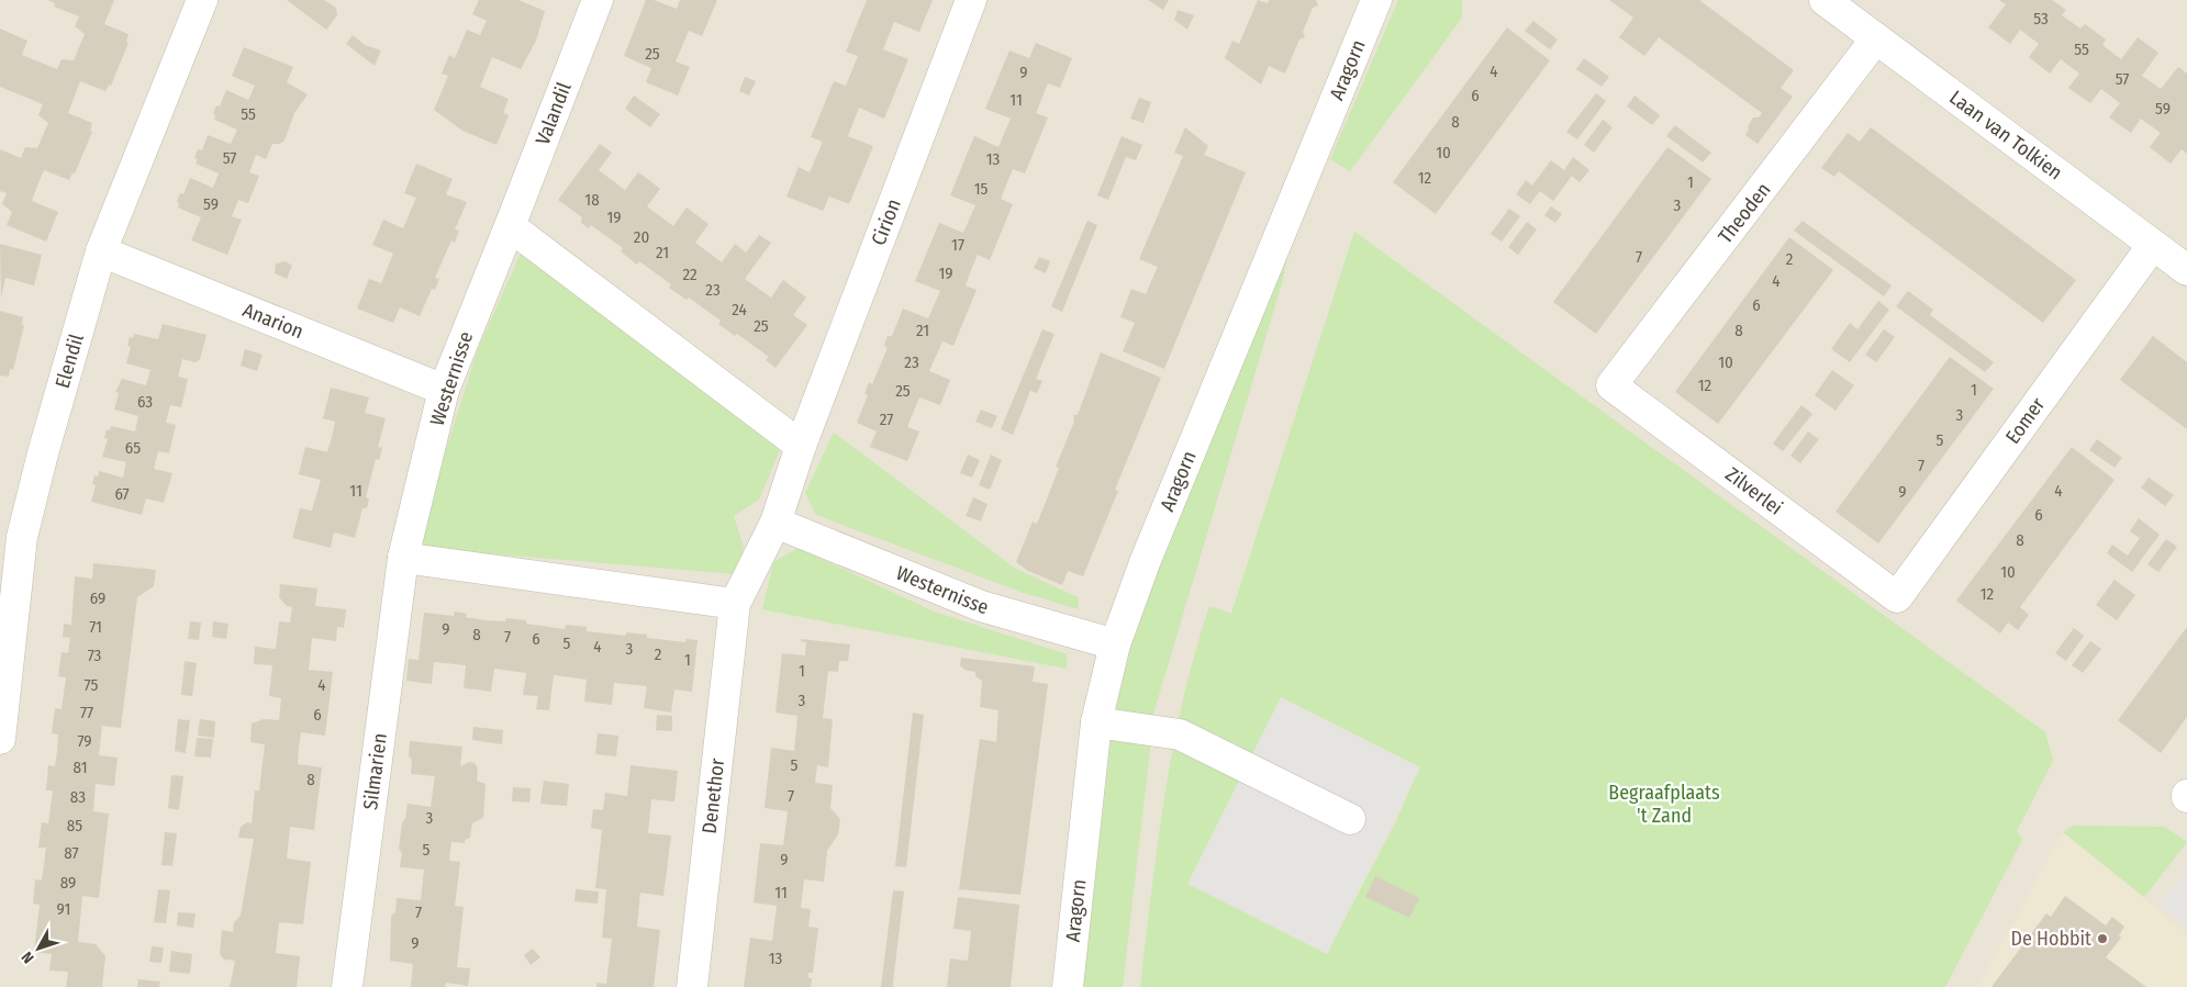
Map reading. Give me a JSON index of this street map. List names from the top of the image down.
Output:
{
  "streets": {
    "street": [
      "Aragorn",
      "Valandil",
      "Laan van Tolkien",
      "Theoden",
      "Cirion",
      "Anarion",
      "Elendil",
      "Westernisse",
      "Eomer",
      "Zilverlei",
      "Silmarien",
      "Denethor"
    ]
  },
  "crossings": [
    ["Aragorn", "Westernisse"],
    ["Valandil", "Westernisse"],
    ["Laan van Tolkien", "Theoden"],
    ["Laan van Tolkien", "Eomer"],
    ["Theoden", "Zilverlei"],
    ["Anarion", "Elendil"],
    ["Anarion", "Westernisse"],
    ["Westernisse", "Silmarien"],
    ["Eomer", "Zilverlei"]
  ],
  "parks": ["Begraafplaats 't Zand"],
  "places": ["De Hobbit"],
  "house_numbers": [
    "53",
    "55",
    "25",
    "4",
    "9",
    "57",
    "6",
    "11",
    "59",
    "55",
    "8",
    "10",
    "57",
    "13",
    "12",
    "1",
    "15",
    "18",
    "59",
    "3",
    "19",
    "20",
    "17",
    "21",
    "7",
    "2",
    "19",
    "22",
    "4",
    "23",
    "6",
    "24",
    "25",
    "21",
    "8",
    "23",
    "10",
    "12",
    "1",
    "25",
    "63",
    "3",
    "27",
    "5",
    "65",
    "7",
    "11",
    "4",
    "9",
    "67",
    "6",
    "8",
    "10",
    "12",
    "69",
    "71",
    "9",
    "8",
    "7",
    "6",
    "5",
    "4",
    "3",
    "2",
    "73",
    "1",
    "1",
    "75",
    "4",
    "3",
    "77",
    "6",
    "79",
    "5",
    "81",
    "8",
    "7",
    "83",
    "3",
    "85",
    "5",
    "87",
    "9",
    "89",
    "11",
    "91",
    "7",
    "9",
    "13"
  ],
  "north": "bottom left"
}
